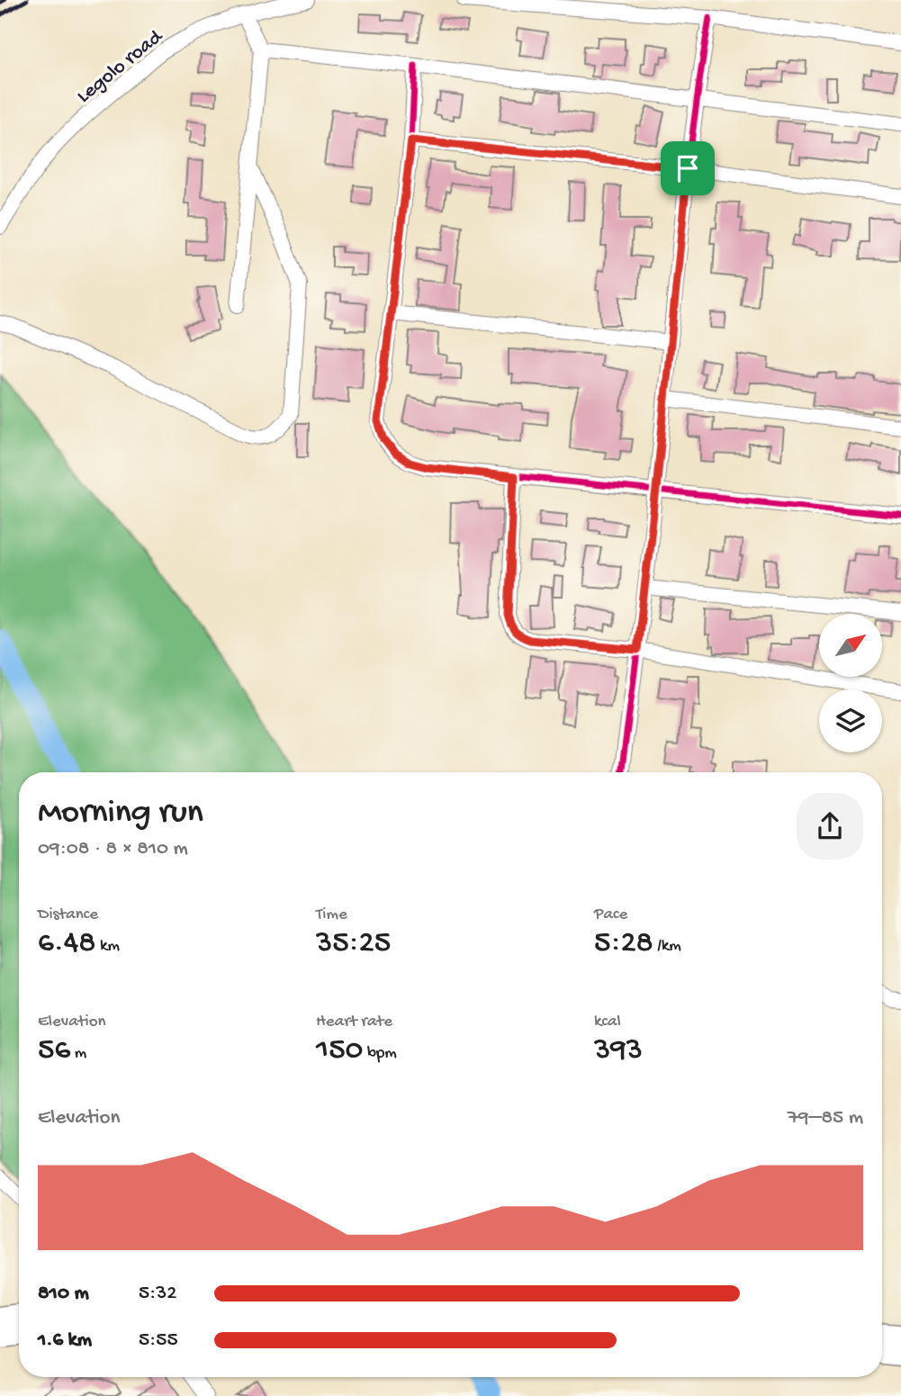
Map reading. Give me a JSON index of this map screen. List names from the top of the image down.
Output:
{
  "streets": {
    "street": ["Legolo road"]
  },
  "north": "top right",
  "page": {
    "heading": ["Morning run", "09:08 · 8 × 810 m"],
    "stats": [
      ["Distance", "6.48 km"],
      ["Time", "35:25"],
      ["Pace", "5:28 /km"],
      ["Elevation", "56 m"],
      ["Heart rate", "150 bpm"],
      ["kcal", "393"]
    ],
    "chart": ["Elevation", "79–85 m"],
    "list": [
      {
        "name": "810 m",
        "note": "5:32"
      },
      {
        "name": "1.6 km",
        "note": "5:55"
      }
    ]
  }
}
